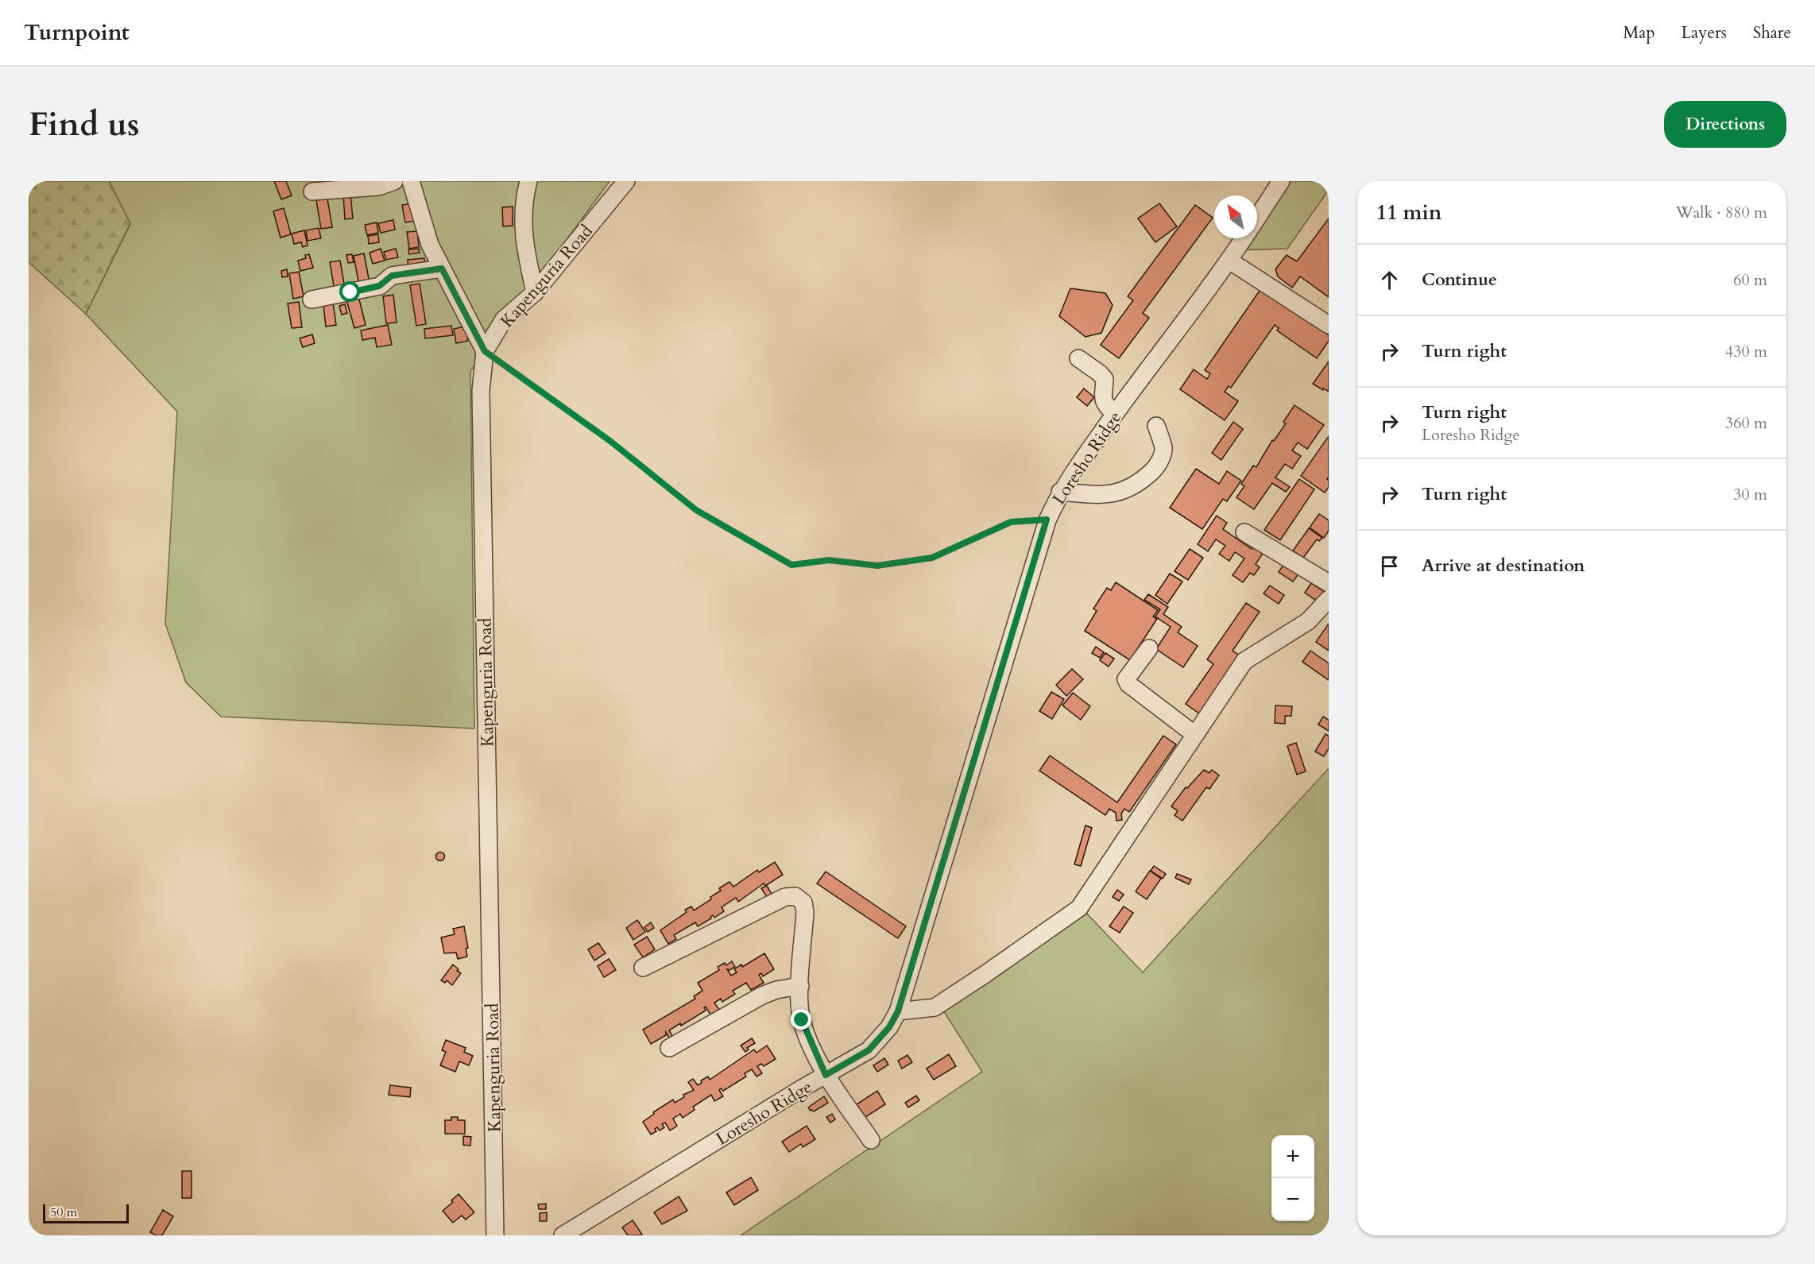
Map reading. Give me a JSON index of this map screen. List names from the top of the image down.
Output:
{
  "streets": {
    "street": ["Kapenguria Road", "Loresho Ridge"]
  },
  "scale_bar": "50 m",
  "north": "top left",
  "page": {
    "header": "Turnpoint",
    "nav": ["Map", "Layers", "Share"],
    "buttons": "Directions",
    "title": "Find us",
    "heading": ["11 min", "Walk · 880 m"],
    "list": [
      ["Continue", "60 m"],
      ["Turn right", "430 m"],
      ["Turn right", "Loresho Ridge", "360 m"],
      ["Turn right", "30 m"],
      "Arrive at destination"
    ],
    "map_buttons": ["+", "−"],
    "scale": "50 m"
  }
}
